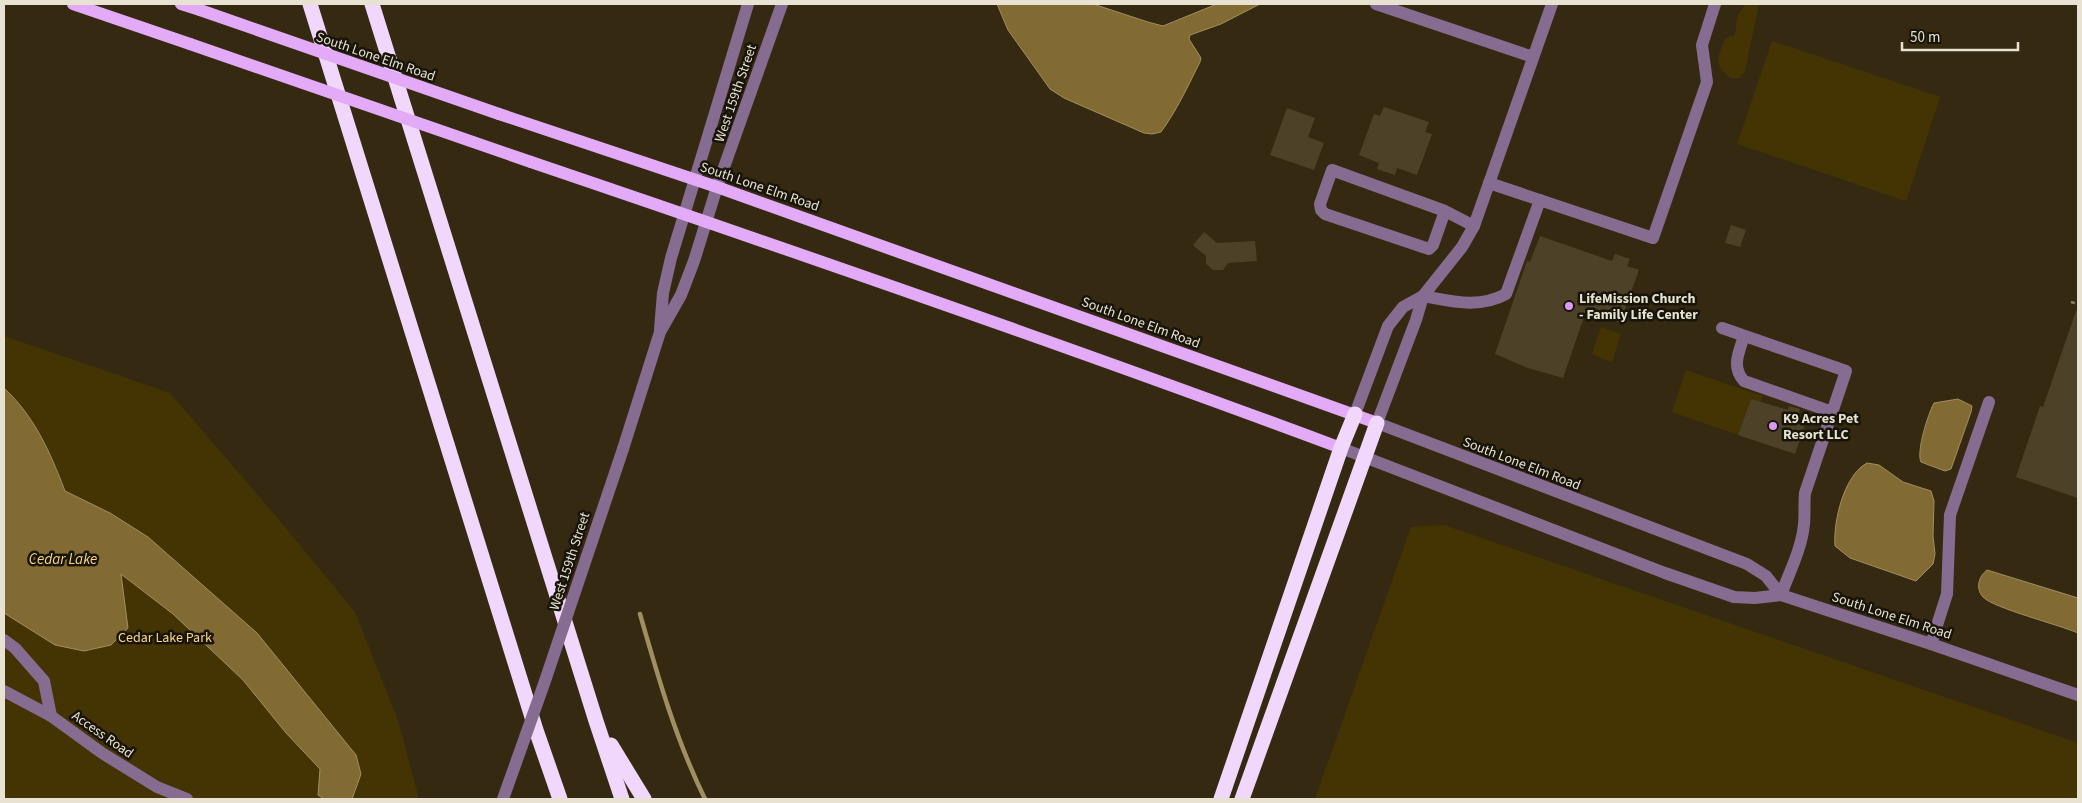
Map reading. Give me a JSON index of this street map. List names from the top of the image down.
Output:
{
  "streets": {
    "main road": ["South Lone Elm Road"],
    "street": ["West 159th Street", "Access Road"]
  },
  "crossings": [
    ["South Lone Elm Road", "West 159th Street"]
  ],
  "water": ["Cedar Lake"],
  "parks": ["Cedar Lake Park"],
  "places": ["LifeMission Church - Family Life Center", "K9 Acres Pet Resort LLC"],
  "scale_bar": "50 m"
}
